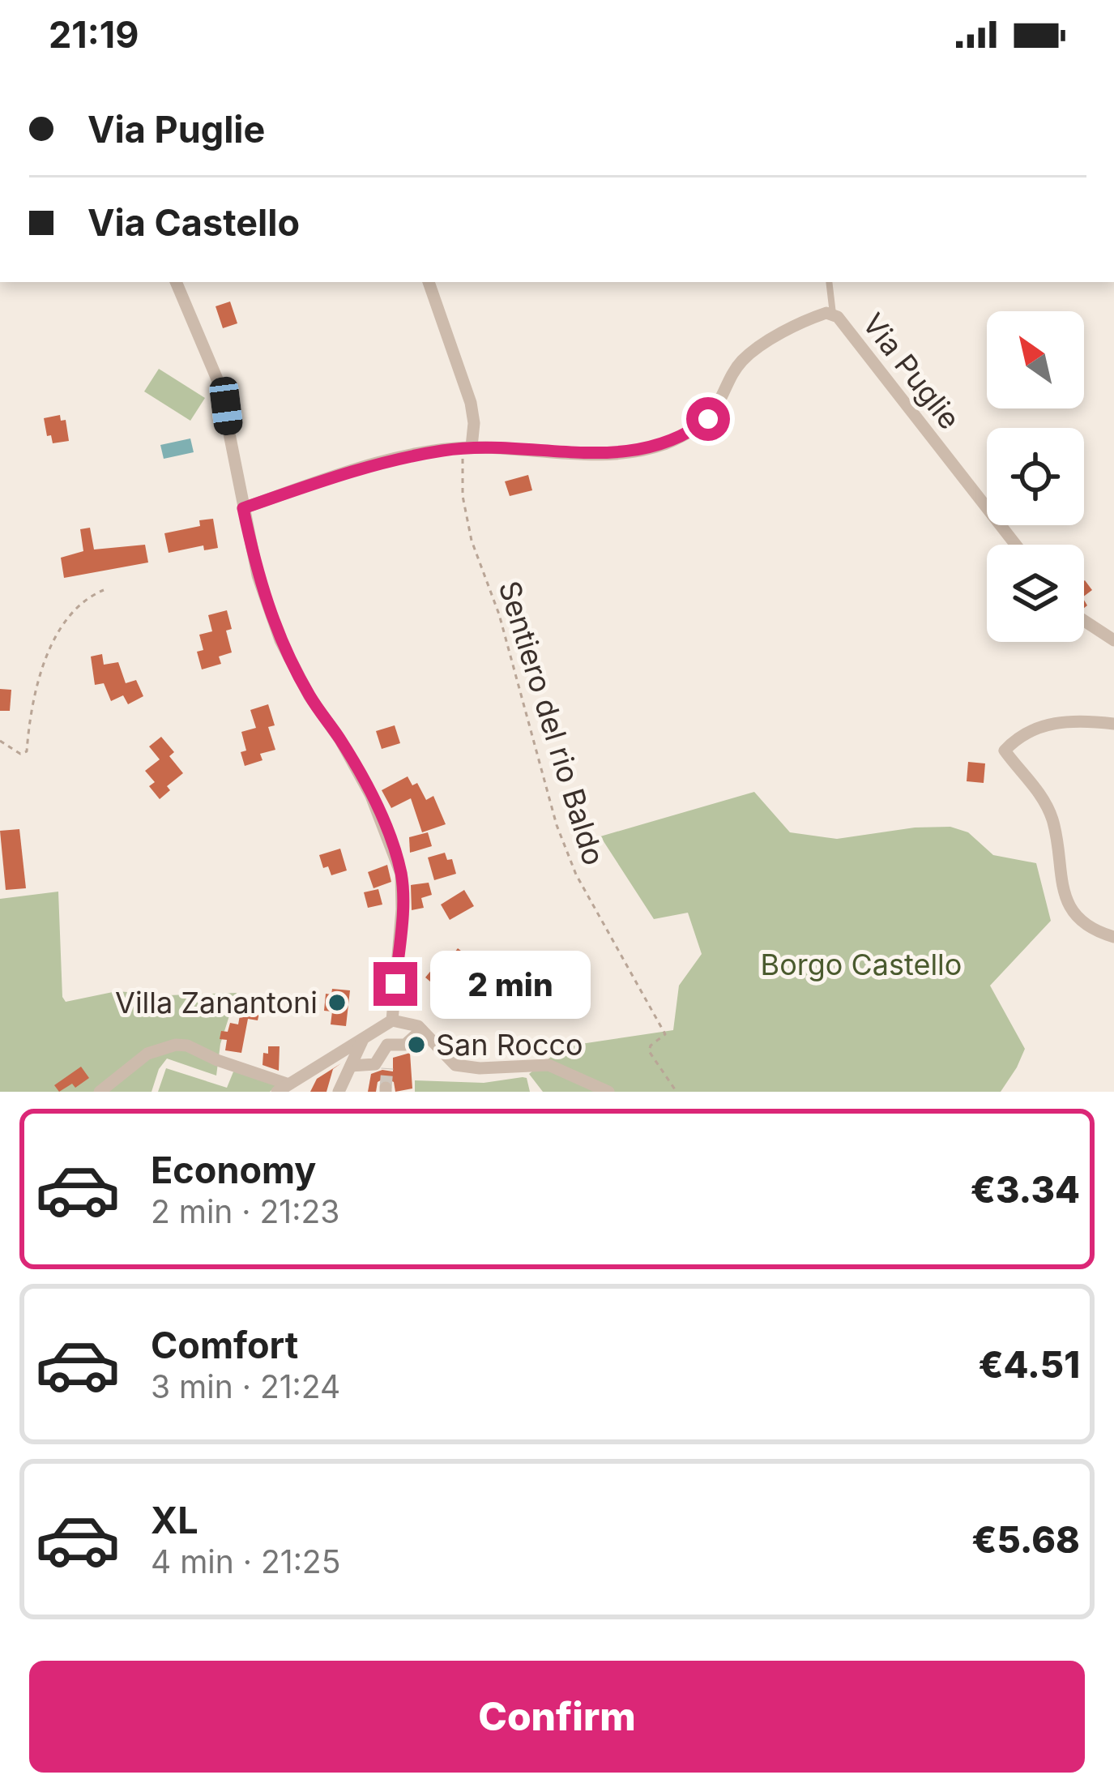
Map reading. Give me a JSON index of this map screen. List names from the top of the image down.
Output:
{
  "streets": {
    "street": ["Via Puglie"],
    "path": ["Sentiero del rio Baldo"]
  },
  "crossings": [
    ["Via Puglie", "Sentiero del rio Baldo"]
  ],
  "parks": ["Borgo Castello"],
  "places": ["Villa Zanantoni", "San Rocco"],
  "north": "top left",
  "page": {
    "status": "21:19",
    "banner": ["Via Puglie", "Via Castello"],
    "bubble": "2 min",
    "list": [
      {
        "name": "Economy",
        "note": "2 min · 21:23",
        "value": "€3.34"
      },
      {
        "name": "Comfort",
        "note": "3 min · 21:24",
        "value": "€4.51"
      },
      {
        "name": "XL",
        "note": "4 min · 21:25",
        "value": "€5.68"
      }
    ],
    "buttons": "Confirm"
  }
}
